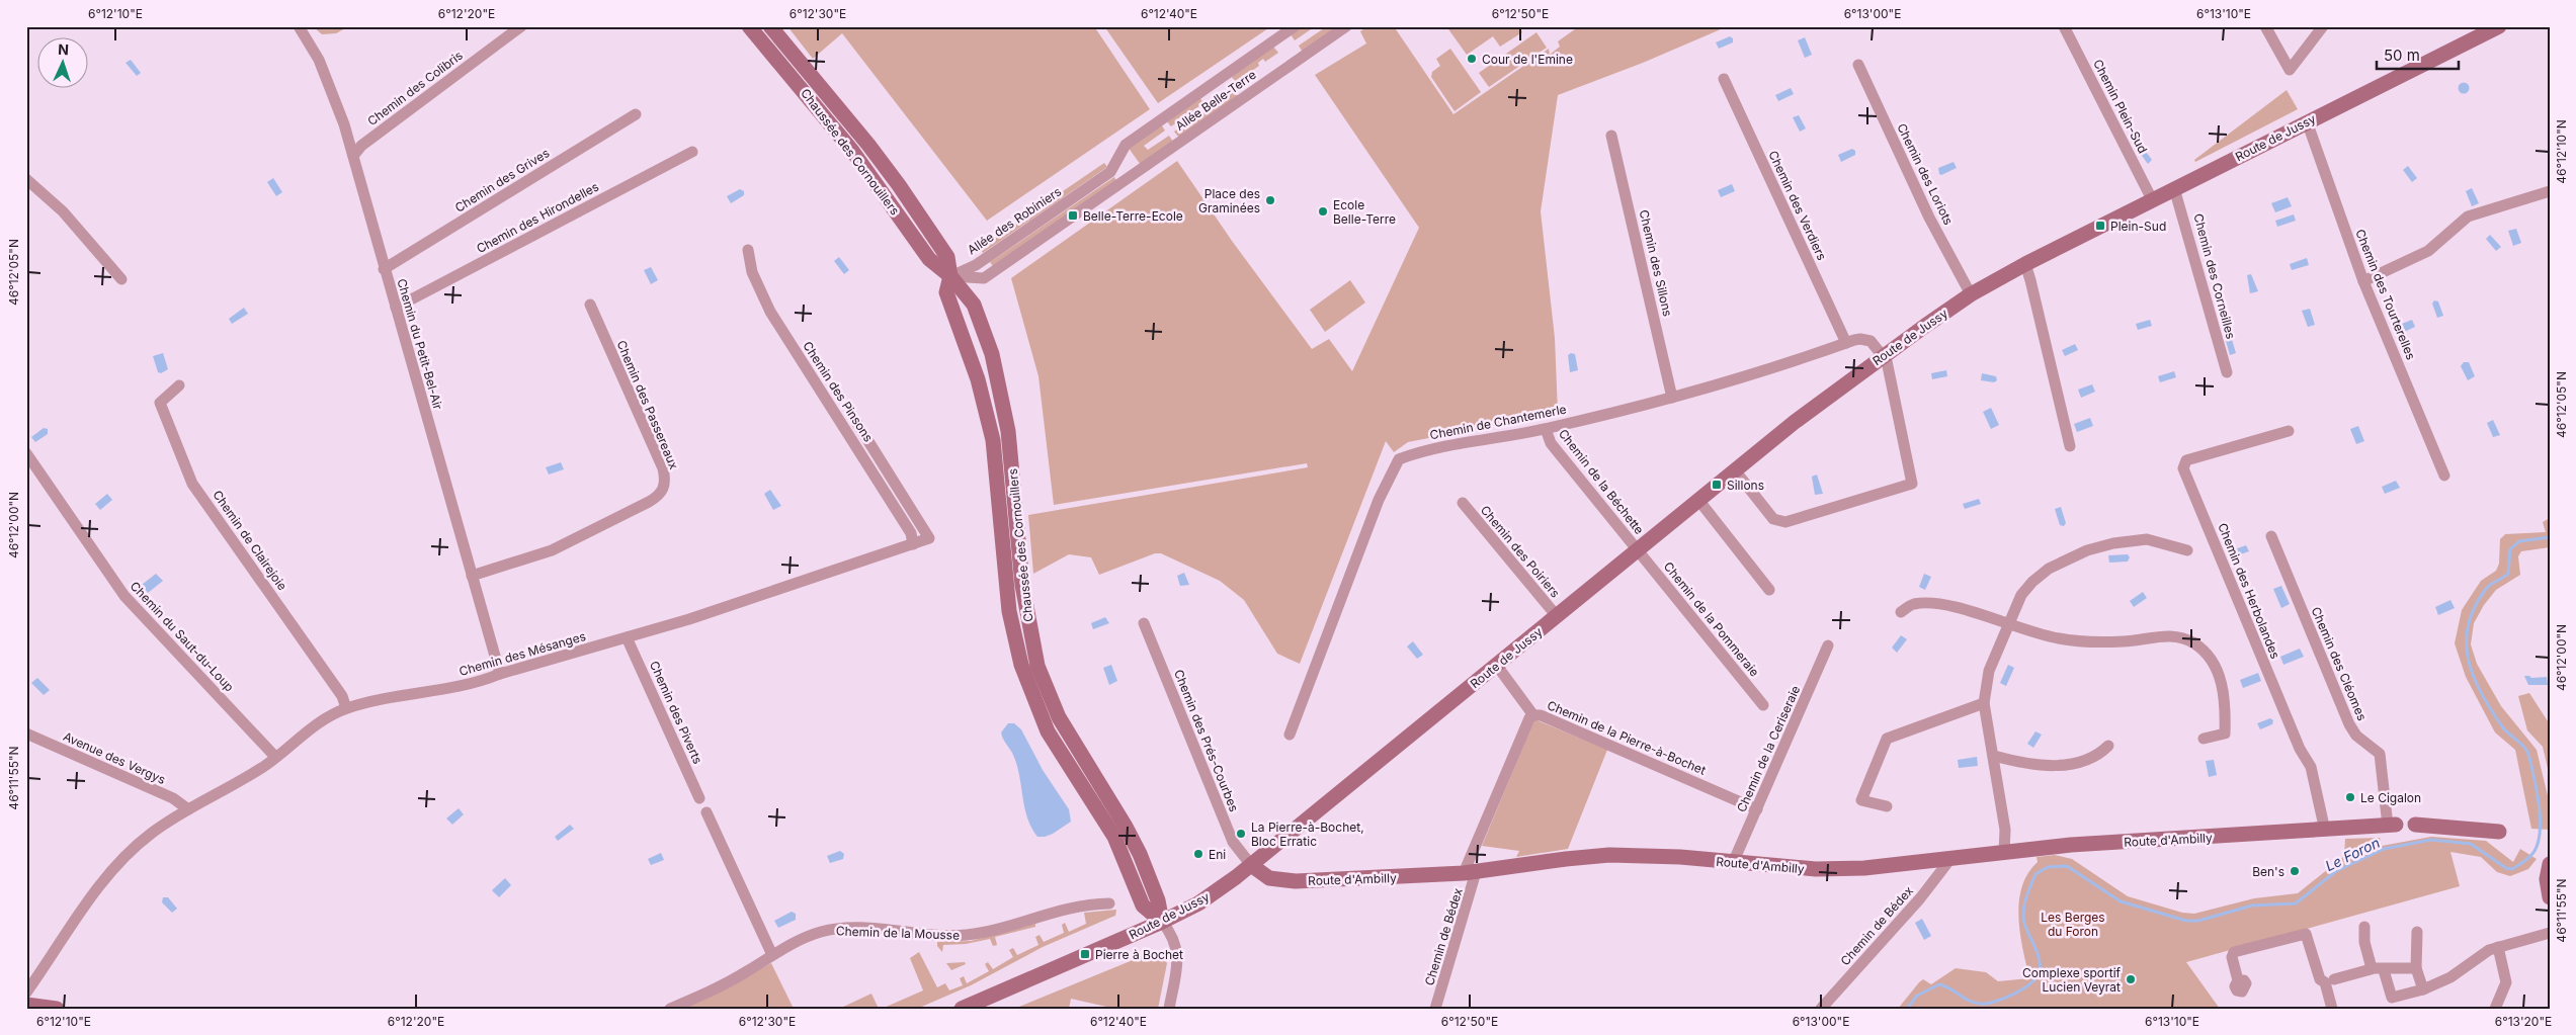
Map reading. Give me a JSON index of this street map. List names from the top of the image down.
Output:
{
  "streets": {
    "street": [
      "Chemin des Colibris",
      "Allée Belle-Terre",
      "Chemin Plein-Sud",
      "Route de Jussy",
      "Chaussée des Cornouillers",
      "Chemin des Loriots",
      "Chemin des Grives",
      "Chemin des Verdiers",
      "Chemin des Hirondelles",
      "Allée des Robiniers",
      "Chemin des Sillons",
      "Chemin des Corneilles",
      "Chemin des Tourterelles",
      "Chemin du Petit-Bel-Air",
      "Chemin des Pinsons",
      "Chemin des Passereaux",
      "Chemin de Chantemerle",
      "Chemin de la Béchette",
      "Chemin de Clairejoie",
      "Chemin des Poiriers",
      "Chemin des Herbolandes",
      "Chemin de la Pommeraie",
      "Chemin du Saut-du-Loup",
      "Chemin des Mésanges",
      "Chemin des Cléomes",
      "Chemin des Piverts",
      "Chemin de la Pierre-à-Bochet",
      "Chemin des Prés-Courbes",
      "Chemin de la Ceriseraie",
      "Avenue des Vergys",
      "Route d'Ambilly",
      "Chemin de Bédex",
      "Chemin de la Mousse"
    ]
  },
  "crossings": [
    ["Chemin des Colibris", "Chemin du Petit-Bel-Air"],
    ["Allée Belle-Terre", "Chaussée des Cornouillers"],
    ["Allée Belle-Terre", "Allée des Robiniers"],
    ["Chemin Plein-Sud", "Route de Jussy"],
    ["Route de Jussy", "Chaussée des Cornouillers"],
    ["Route de Jussy", "Chemin des Loriots"],
    ["Route de Jussy", "Chemin des Corneilles"],
    ["Route de Jussy", "Chemin des Tourterelles"],
    ["Route de Jussy", "Chemin de Chantemerle"],
    ["Route de Jussy", "Chemin de la Béchette"],
    ["Route de Jussy", "Chemin des Poiriers"],
    ["Route de Jussy", "Chemin de la Pommeraie"],
    ["Route de Jussy", "Chemin des Prés-Courbes"],
    ["Route de Jussy", "Route d'Ambilly"],
    ["Chaussée des Cornouillers", "Allée des Robiniers"],
    ["Chemin des Grives", "Chemin du Petit-Bel-Air"],
    ["Chemin des Verdiers", "Chemin de Chantemerle"],
    ["Chemin des Hirondelles", "Chemin du Petit-Bel-Air"],
    ["Chemin des Sillons", "Chemin de Chantemerle"],
    ["Chemin du Petit-Bel-Air", "Chemin des Passereaux"],
    ["Chemin du Petit-Bel-Air", "Chemin des Mésanges"],
    ["Chemin des Pinsons", "Chemin des Mésanges"],
    ["Chemin de Chantemerle", "Chemin de la Béchette"],
    ["Chemin de la Béchette", "Chemin de la Pommeraie"],
    ["Chemin de Clairejoie", "Chemin des Mésanges"],
    ["Chemin des Herbolandes", "Route d'Ambilly"],
    ["Chemin du Saut-du-Loup", "Chemin des Mésanges"],
    ["Chemin des Mésanges", "Chemin des Piverts"],
    ["Chemin des Mésanges", "Avenue des Vergys"],
    ["Chemin des Cléomes", "Route d'Ambilly"],
    ["Chemin de la Pierre-à-Bochet", "Chemin de la Ceriseraie"],
    ["Chemin de la Pierre-à-Bochet", "Route d'Ambilly"],
    ["Chemin de la Pierre-à-Bochet", "Chemin de Bédex"],
    ["Chemin des Prés-Courbes", "Route d'Ambilly"],
    ["Chemin de la Ceriseraie", "Route d'Ambilly"],
    ["Route d'Ambilly", "Chemin de Bédex"]
  ],
  "water": ["Le Foron"],
  "parks": ["Les Berges du Foron"],
  "places": {
    "other": [
      "Cour de l'Emine",
      "Place des Graminées",
      "Ecole Belle-Terre",
      "Le Cigalon",
      "La Pierre-à-Bochet, Bloc Erratic",
      "Eni",
      "Ben's",
      "Complexe sportif Lucien Veyrat"
    ],
    "transit": [
      "Belle-Terre-Ecole",
      "Plein-Sud",
      "Sillons",
      "Pierre à Bochet"
    ]
  },
  "scale_bar": "50 m",
  "north": "top",
  "coordinates": [
    "6°12'10\"E",
    "6°12'20\"E",
    "6°12'30\"E",
    "6°12'40\"E",
    "6°12'50\"E",
    "6°13'00\"E",
    "6°13'10\"E",
    "46°12'10\"N",
    "46°12'05\"N",
    "46°12'00\"N",
    "46°11'55\"N",
    "6°13'20\"E"
  ]
}
